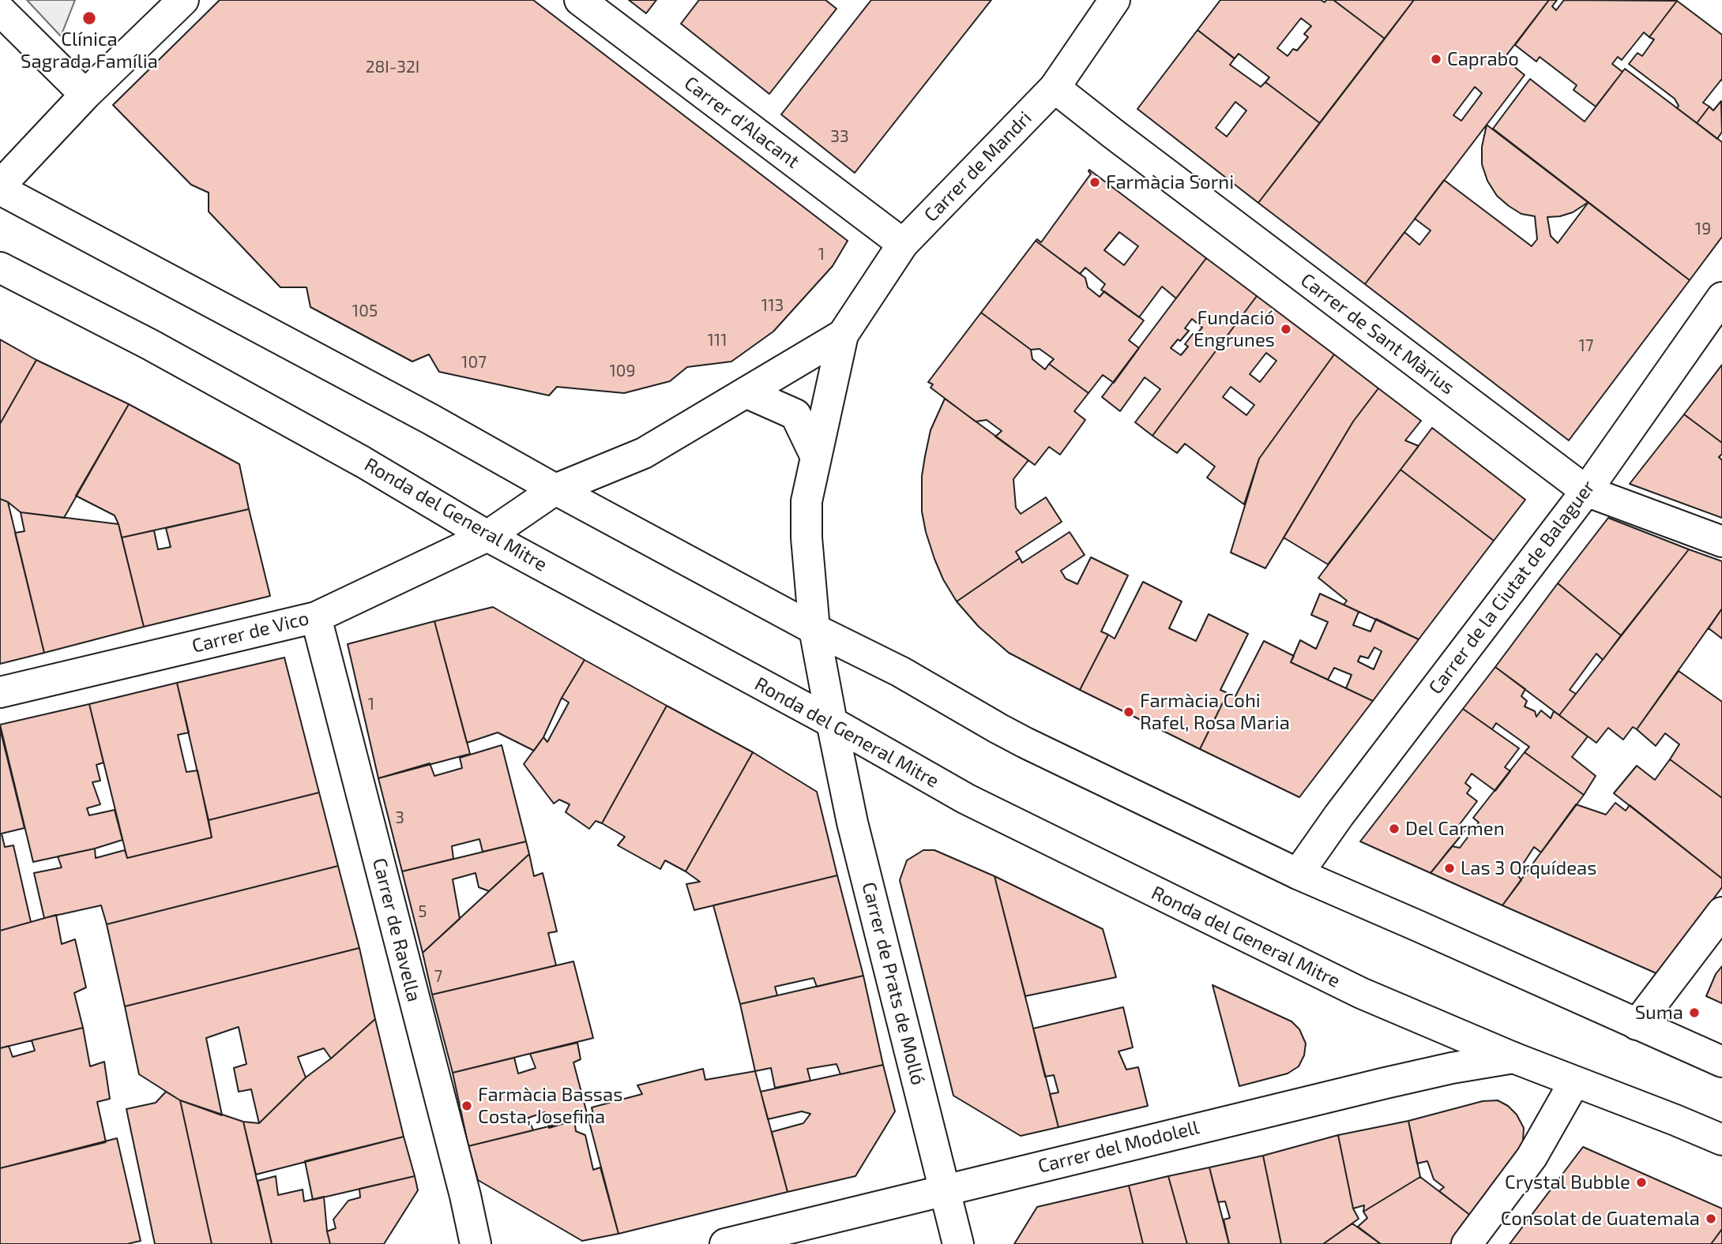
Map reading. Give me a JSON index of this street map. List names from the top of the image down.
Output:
{
  "streets": {
    "street": [
      "Carrer d'Alacant",
      "Carrer de Mandri",
      "Carrer de Sant Màrius",
      "Ronda del General Mitre",
      "Carrer de la Ciutat de Balaguer",
      "Carrer de Vico",
      "Carrer de Ravella",
      "Carrer de Prats de Molló",
      "Carrer del Modolell"
    ]
  },
  "crossings": [
    ["Carrer d'Alacant", "Carrer de Mandri"],
    ["Carrer de Mandri", "Carrer de Sant Màrius"],
    ["Carrer de Mandri", "Carrer de Vico"],
    ["Carrer de Mandri", "Carrer de Prats de Molló"],
    ["Carrer de Sant Màrius", "Carrer de la Ciutat de Balaguer"],
    ["Ronda del General Mitre", "Carrer de Vico"],
    ["Ronda del General Mitre", "Carrer de Prats de Molló"],
    ["Ronda del General Mitre", "Carrer del Modolell"],
    ["Carrer de Vico", "Carrer de Ravella"],
    ["Carrer de Vico", "Carrer de Prats de Molló"],
    ["Carrer de Prats de Molló", "Carrer del Modolell"]
  ],
  "places": [
    "Clínica Sagrada Família",
    "Caprabo",
    "Farmàcia Sorni",
    "Fundació Engrunes",
    "Farmàcia Cohi Rafel, Rosa Maria",
    "Del Carmen",
    "Las 3 Orquídeas",
    "Suma",
    "Farmàcia Bassas Costa, Josefina",
    "Crystal Bubble",
    "Consolat de Guatemala"
  ],
  "house_numbers": [
    "28I-32I",
    "33",
    "19",
    "1",
    "113",
    "105",
    "111",
    "17",
    "107",
    "109",
    "1",
    "3",
    "5",
    "7"
  ]
}
